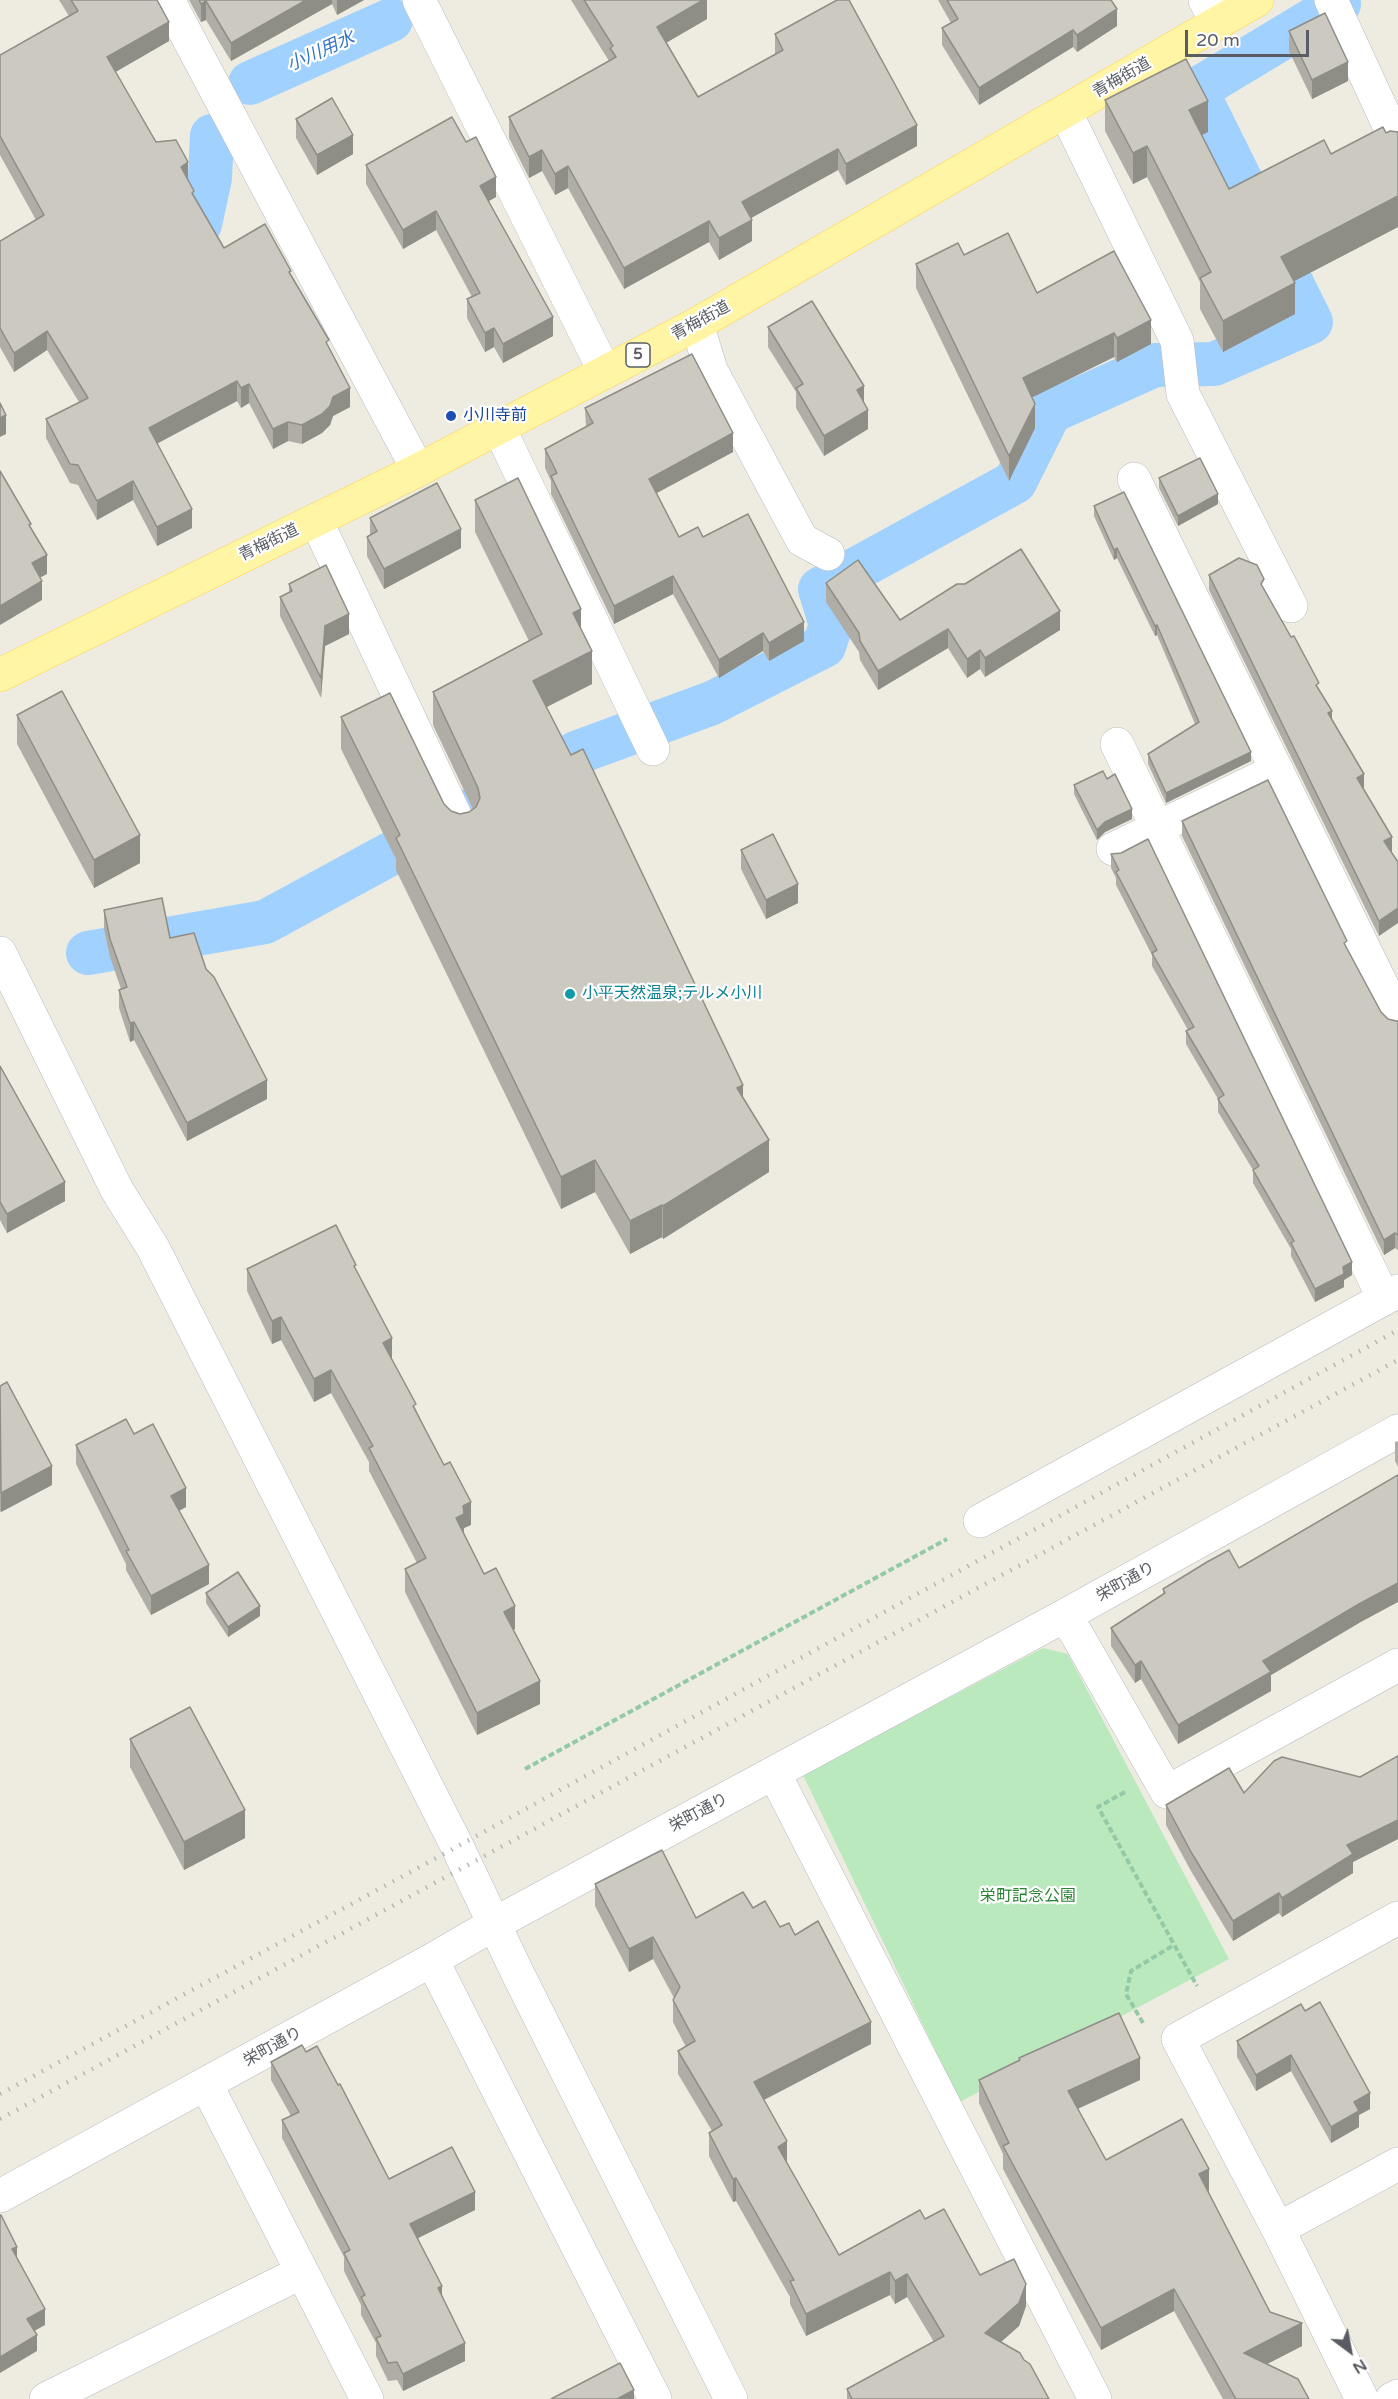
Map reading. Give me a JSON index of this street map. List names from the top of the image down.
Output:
{
  "streets": {
    "main road": ["青梅街道", "5"],
    "street": ["栄町通り"]
  },
  "water": ["小川用水"],
  "parks": ["栄町記念公園"],
  "places": ["小川寺前", "小平天然温泉;テルメ小川"],
  "scale_bar": "20 m",
  "north": "bottom right"
}
